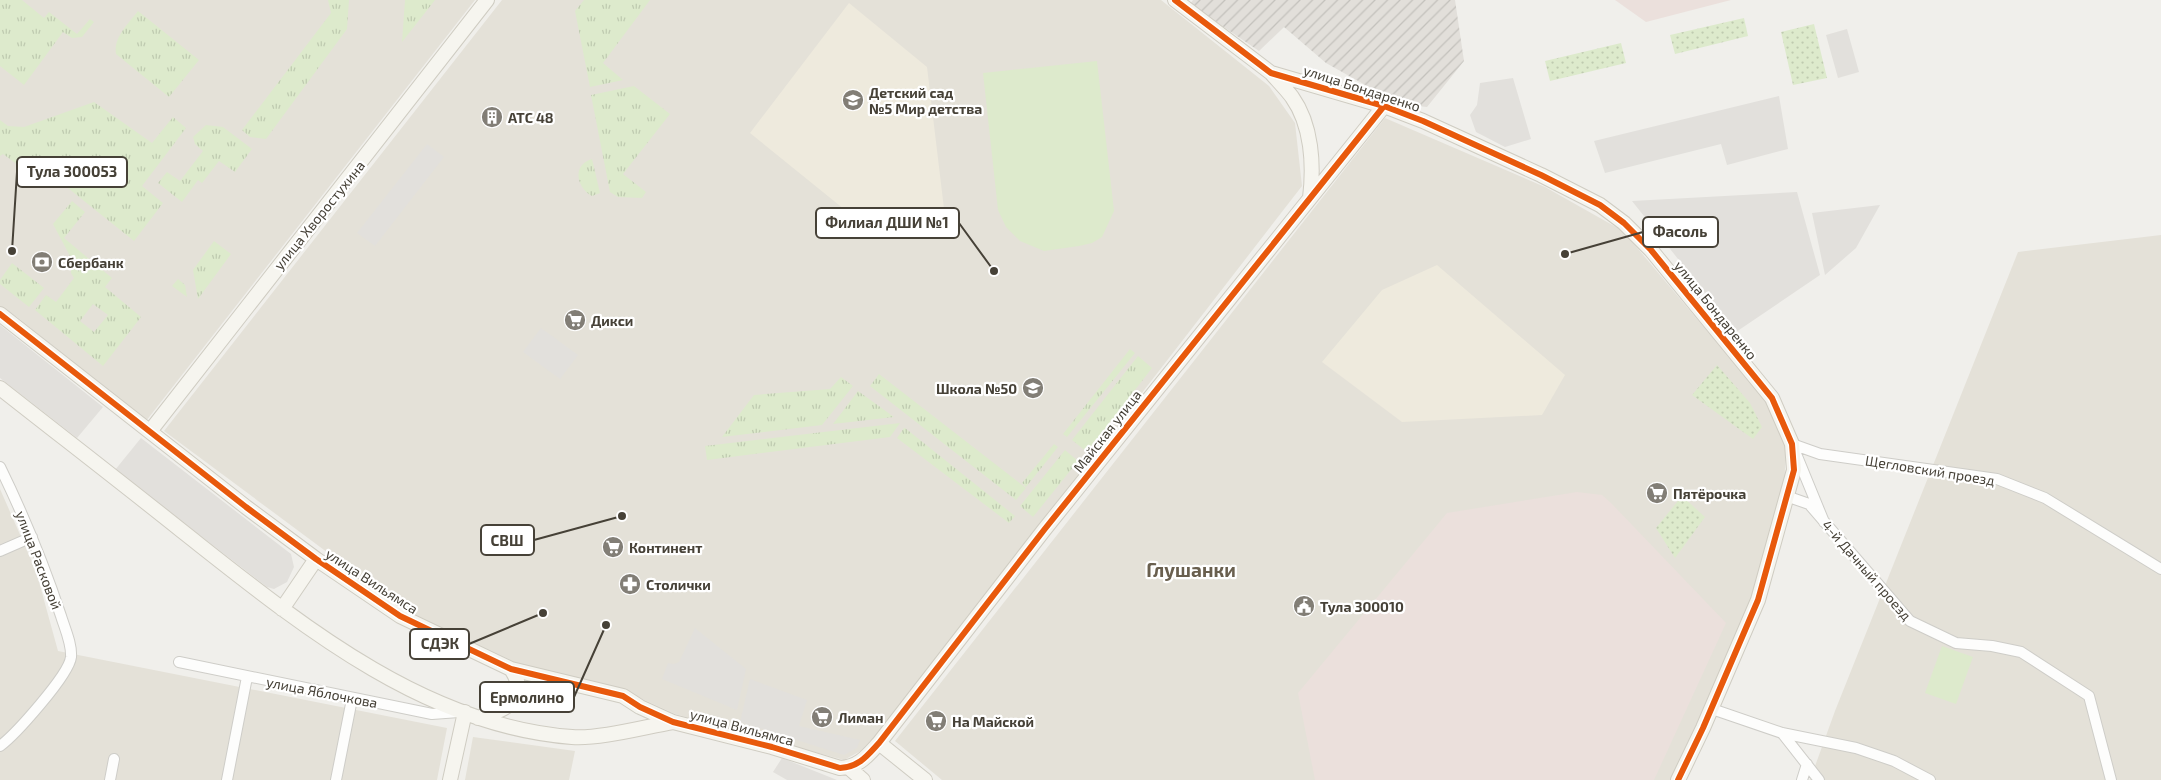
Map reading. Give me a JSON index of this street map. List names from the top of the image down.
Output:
{
  "streets": {
    "street": [
      "улица Бондаренко",
      "улица Хворостухина",
      "Майская улица",
      "Щегловский проезд",
      "улица Расковой",
      "4-й Дачный проезд",
      "улица Вильямса",
      "улица Яблочкова"
    ]
  },
  "crossings": [
    ["улица Бондаренко", "Майская улица"],
    ["улица Бондаренко", "Щегловский проезд"],
    ["улица Бондаренко", "4-й Дачный проезд"],
    ["улица Хворостухина", "улица Вильямса"],
    ["Майская улица", "улица Вильямса"],
    ["улица Вильямса", "улица Яблочкова"]
  ],
  "districts": ["Глушанки"],
  "places": {
    "school or university": ["Детский сад №5 Мир детства", "Школа №50"],
    "building": ["АТС 48"],
    "other": [
      "Тула 300053",
      "Фасоль",
      "Филиал ДШИ №1",
      "СВШ",
      "СДЭК",
      "Ермолино"
    ],
    "bank": ["Сбербанк"],
    "supermarket": [
      "Дикси",
      "Пятёрочка",
      "Континент",
      "Лиман",
      "На Майской"
    ],
    "pharmacy": ["Столички"],
    "public building": ["Тула 300010"]
  }
}
